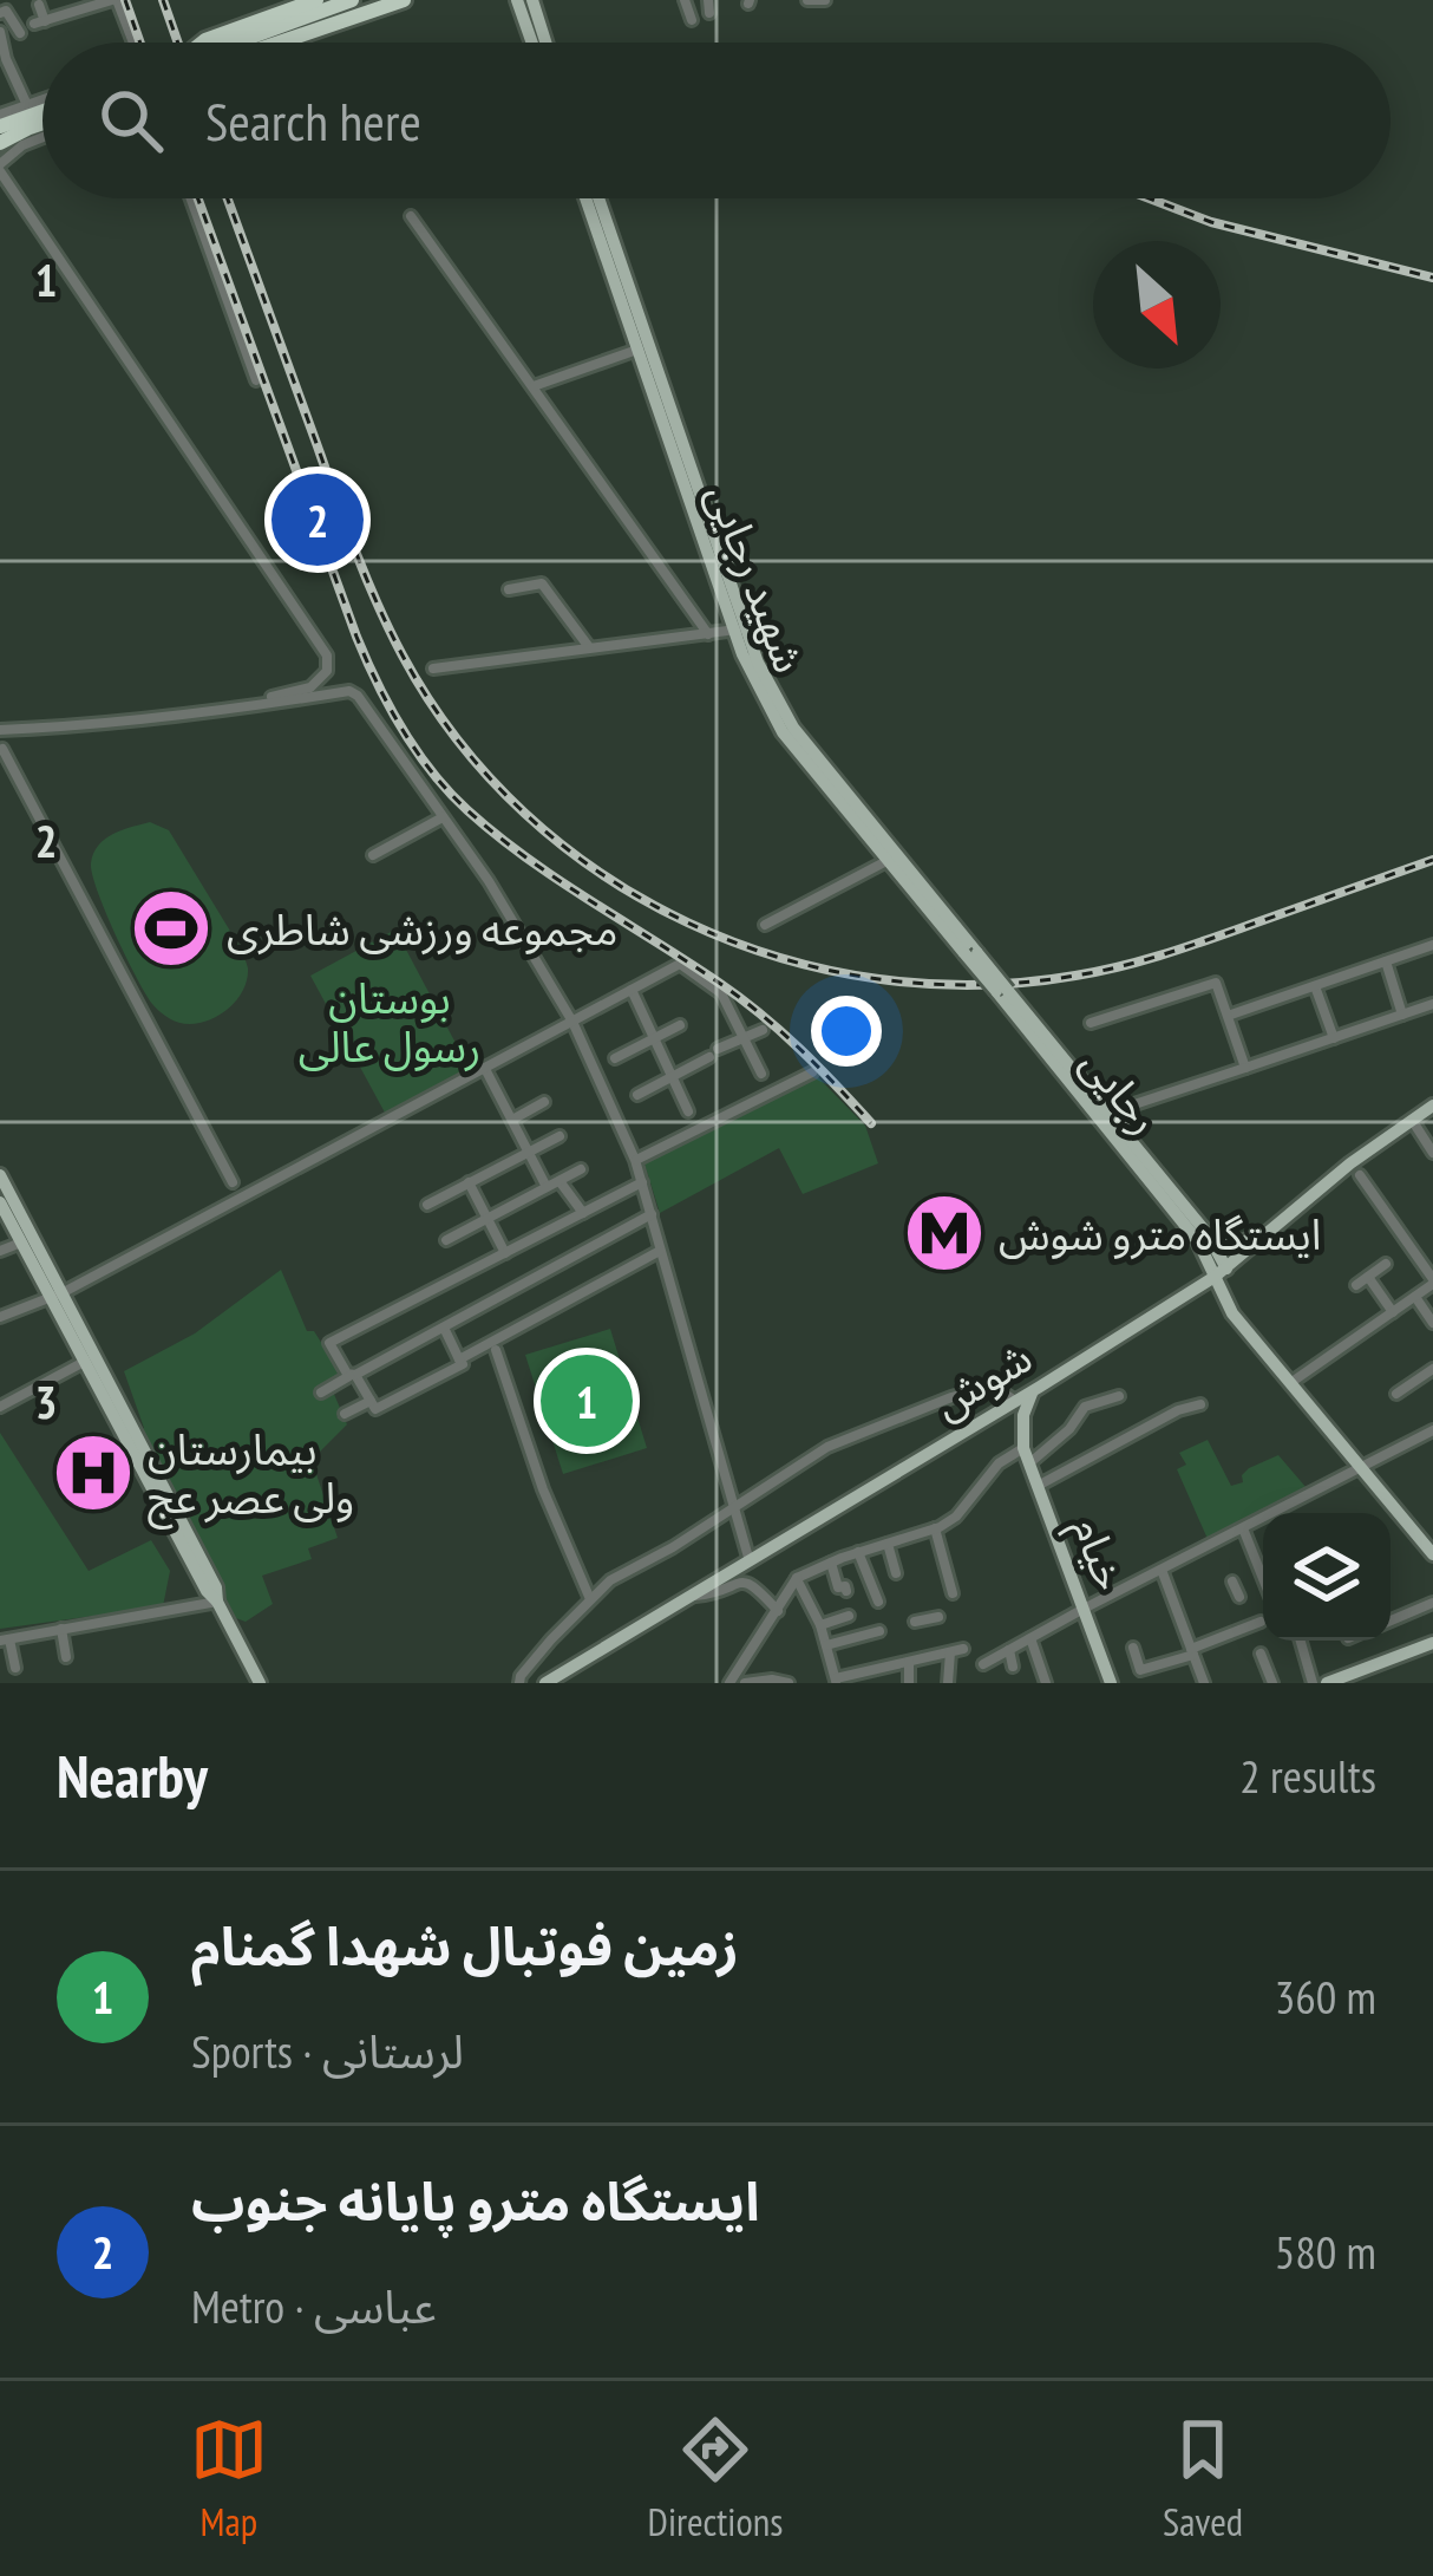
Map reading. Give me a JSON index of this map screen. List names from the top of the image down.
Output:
{
  "streets": {
    "main road": [
      "شهید رجایی",
      "رجایی",
      "شوش",
      "خیام"
    ]
  },
  "crossings": [
    ["شهید رجایی", "رجایی"],
    ["شوش", "خیام"]
  ],
  "parks": ["بوستان رسول عالی"],
  "places": {
    "sports": ["مجموعه ورزشی شاطری"],
    "metro station": ["ایستگاه مترو شوش"],
    "hospital": ["بیمارستان ولی عصر عج"]
  },
  "north": "bottom right",
  "page": {
    "search": "Search here",
    "pins": ["2", "1"],
    "heading": ["Nearby", "2 results"],
    "list": [
      {
        "mark": "1",
        "name": "زمین فوتبال شهدا گمنام",
        "note": "Sports · لرستانی",
        "value": "360 m"
      },
      {
        "mark": "2",
        "name": "ایستگاه مترو پایانه جنوب",
        "note": "Metro · عباسی",
        "value": "580 m"
      }
    ],
    "nav": ["Map", "Directions", "Saved"]
  },
  "grid": {
    "rows": ["1", "2", "3"]
  }
}
